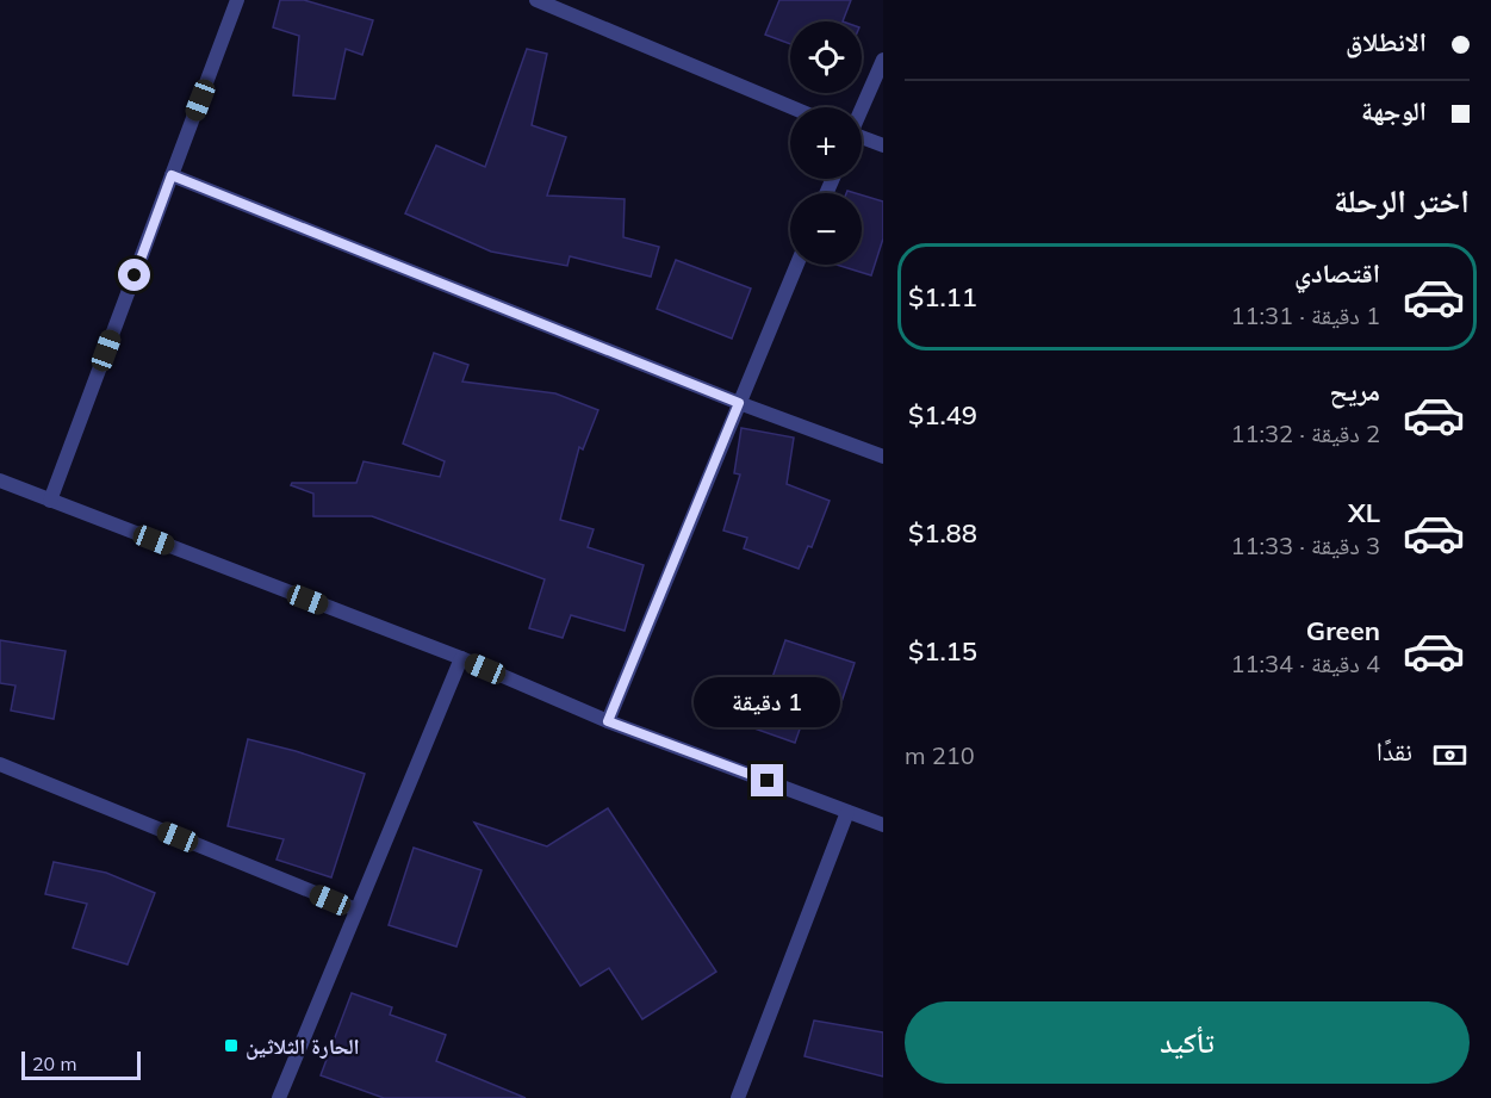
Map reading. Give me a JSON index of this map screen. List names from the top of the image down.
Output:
{
  "places": {
    "transit": ["الحارة الثلاثين"]
  },
  "scale_bar": "20 m",
  "page": {
    "banner": ["الانطلاق", "الوجهة"],
    "map_buttons": ["+", "−"],
    "heading": "اختر الرحلة",
    "list": [
      {
        "name": "اقتصادي",
        "note": "1 دقيقة · 11:31",
        "value": "$1.11"
      },
      {
        "name": "مريح",
        "note": "2 دقيقة · 11:32",
        "value": "$1.49"
      },
      {
        "name": "XL",
        "note": "3 دقيقة · 11:33",
        "value": "$1.88"
      },
      {
        "name": "Green",
        "note": "4 دقيقة · 11:34",
        "value": "$1.15"
      }
    ],
    "bubble": "1 دقيقة",
    "pay": ["نقدًا", "210 m"],
    "buttons": "تأكيد",
    "scale": "20 m"
  }
}
